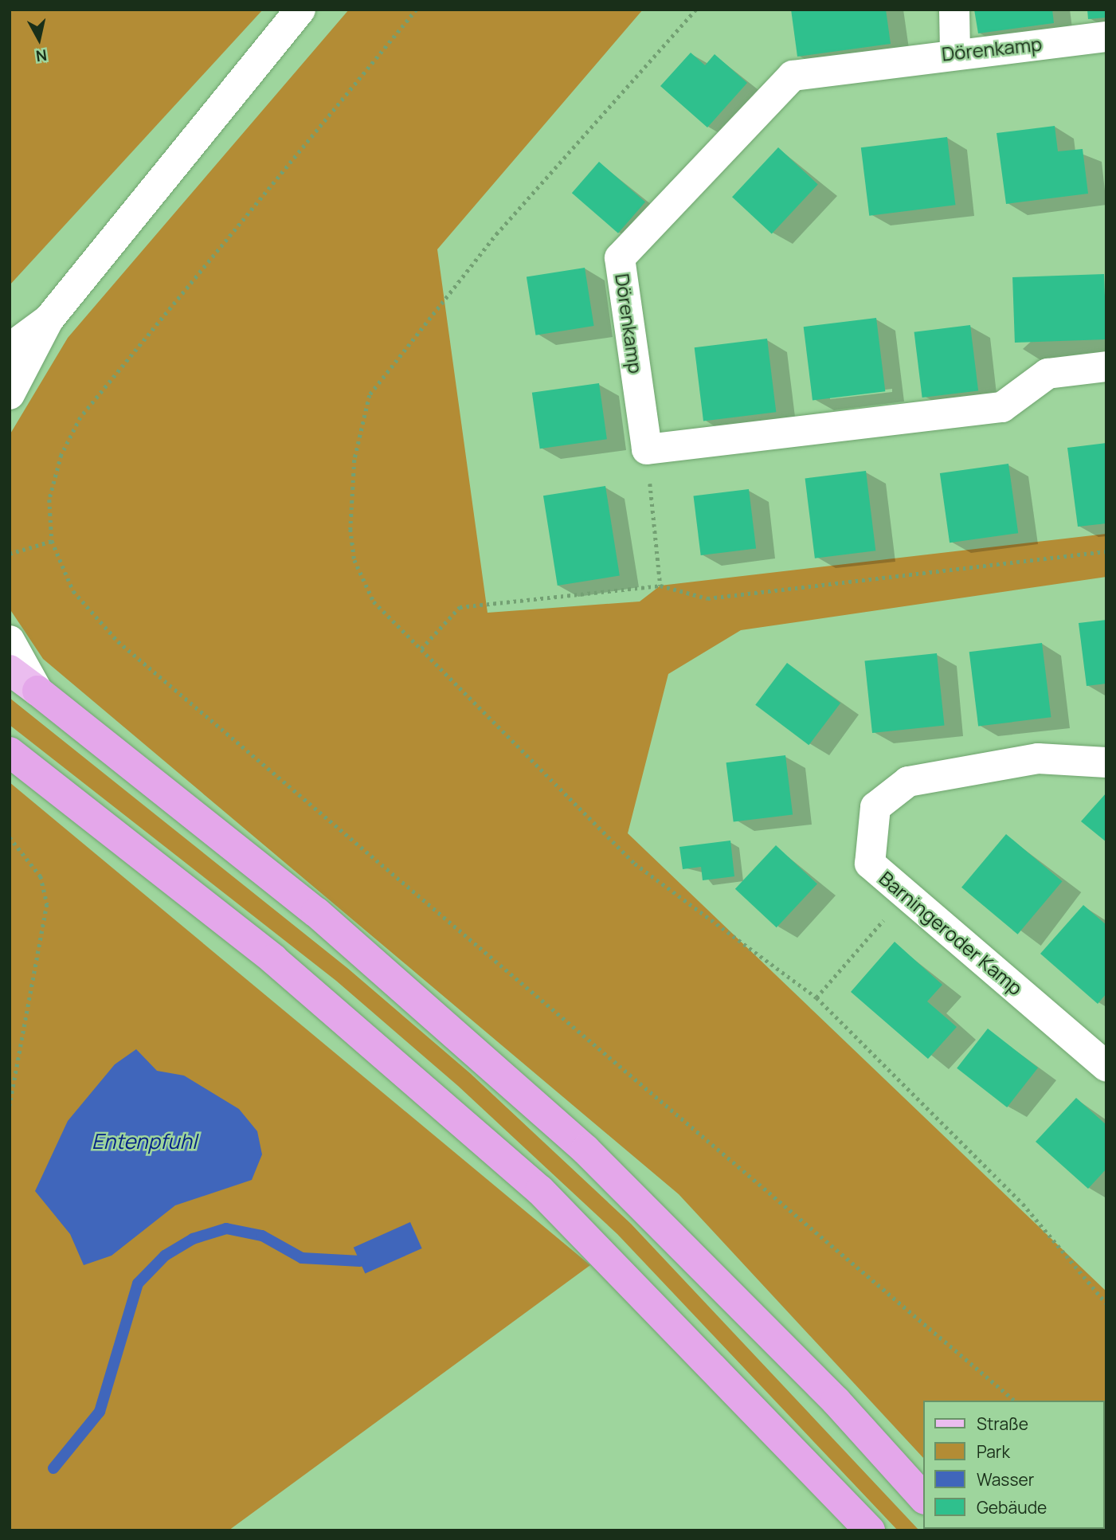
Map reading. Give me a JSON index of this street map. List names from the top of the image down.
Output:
{
  "streets": {
    "street": ["Dörenkamp", "Barningeroder Kamp"]
  },
  "water": ["Entenpfuhl"],
  "legend": [
    "Straße",
    "Park",
    "Wasser",
    "Gebäude"
  ],
  "north": "bottom"
}
